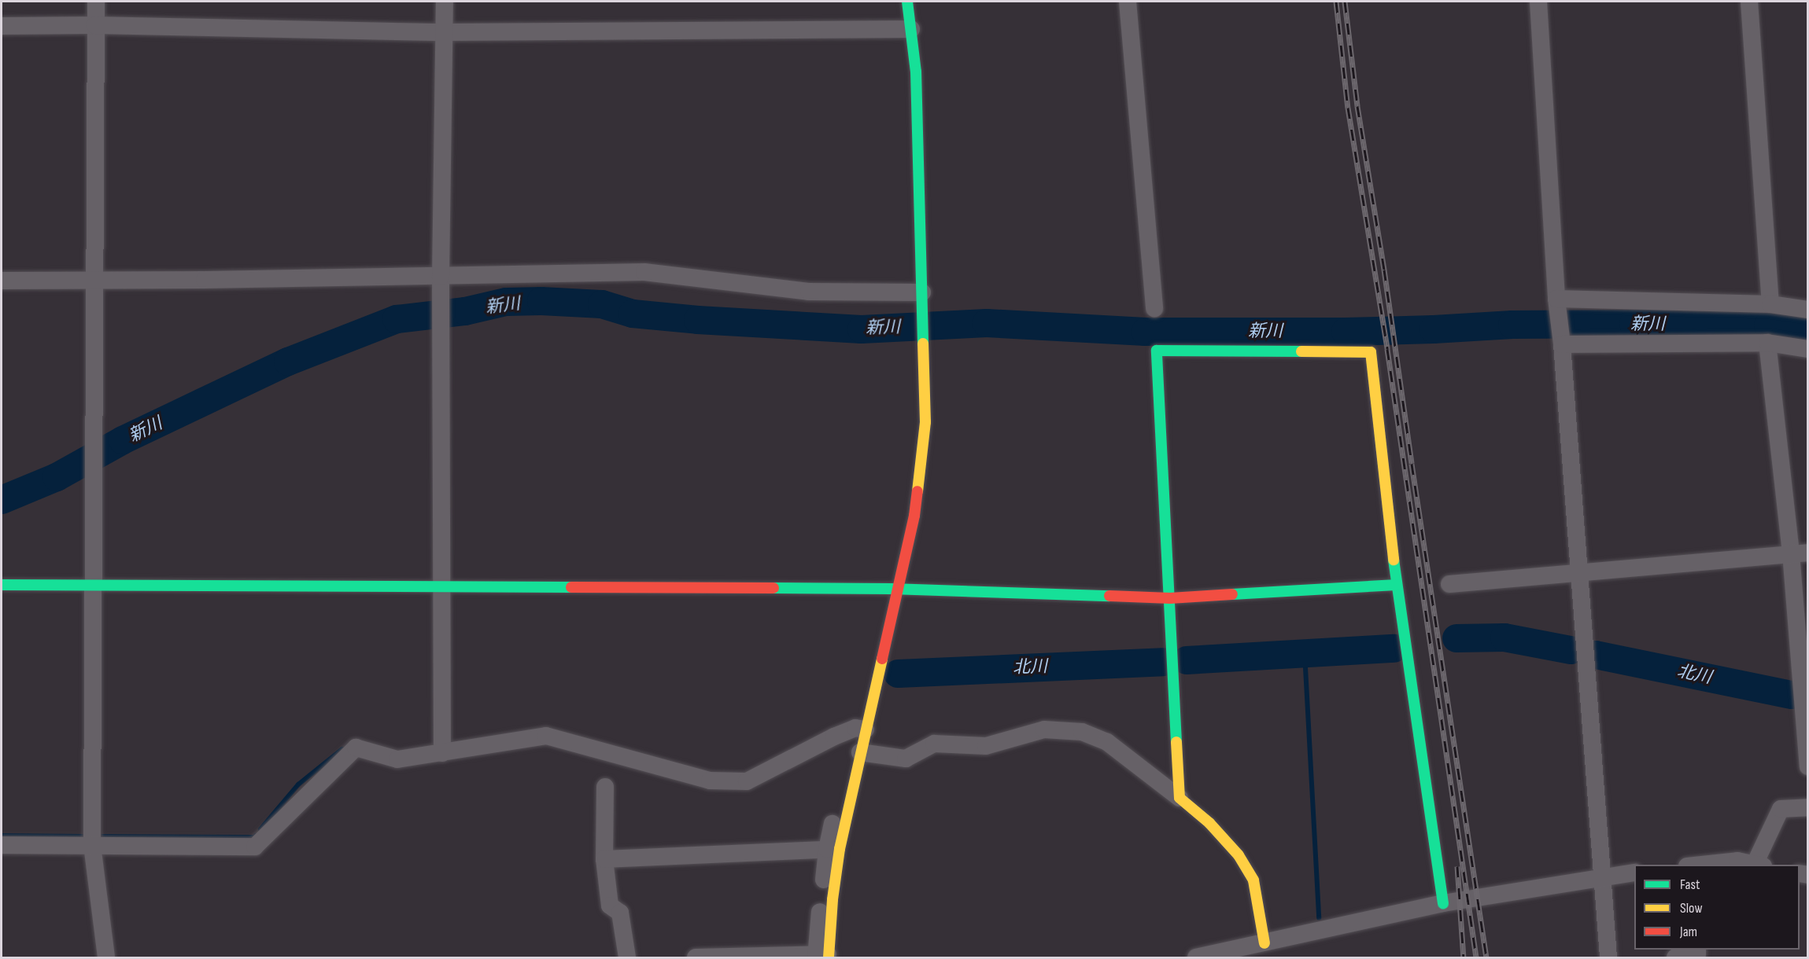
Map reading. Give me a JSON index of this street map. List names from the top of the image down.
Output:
{
  "water": ["新川", "北川"],
  "legend": ["Fast", "Slow", "Jam"]
}
